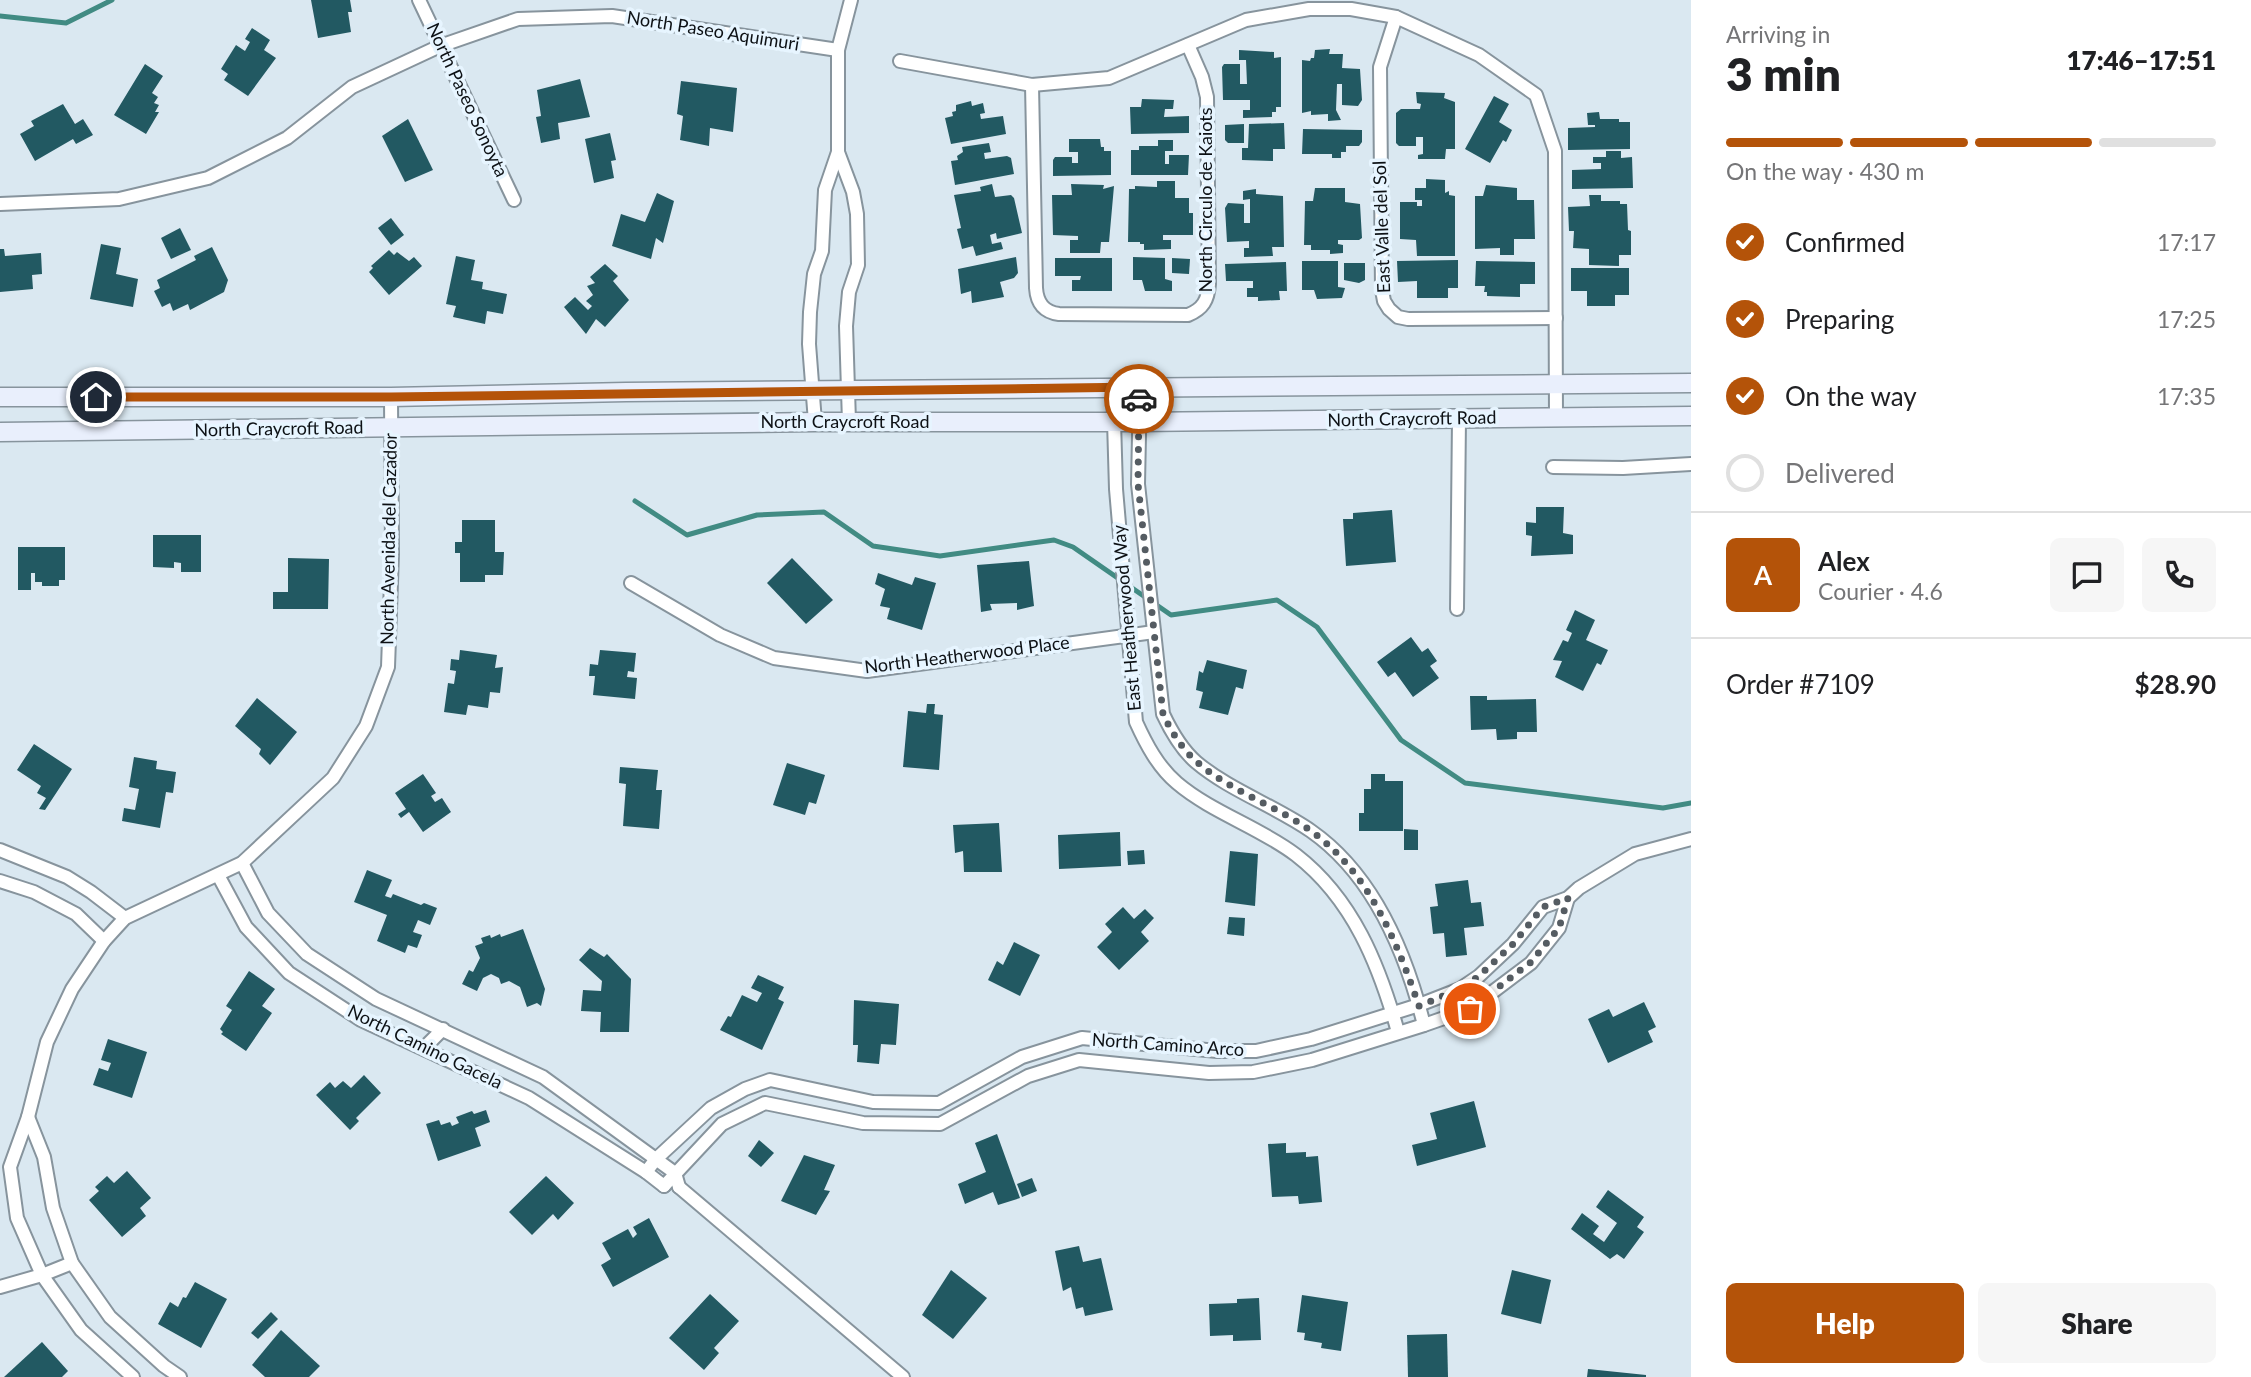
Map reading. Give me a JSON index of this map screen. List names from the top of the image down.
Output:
{
  "streets": {
    "main road": ["North Craycroft Road"],
    "street": [
      "North Paseo Aquimuri",
      "North Paseo Sonoyta",
      "North Circulo de Kaiots",
      "East Valle del Sol",
      "North Avenida del Cazador",
      "East Heatherwood Way",
      "North Heatherwood Place",
      "North Camino Arco",
      "North Camino Gacela"
    ]
  },
  "crossings": [
    ["North Paseo Aquimuri", "North Paseo Sonoyta"],
    ["North Craycroft Road", "North Avenida del Cazador"],
    ["North Craycroft Road", "East Heatherwood Way"],
    ["North Avenida del Cazador", "North Camino Gacela"],
    ["East Heatherwood Way", "North Heatherwood Place"],
    ["East Heatherwood Way", "North Camino Arco"],
    ["North Camino Arco", "North Camino Gacela"]
  ],
  "page": {
    "heading": ["3 min", "Arriving in", "17:46–17:51"],
    "panel": [
      "Alex",
      "Courier · 4.6",
      "Order #7109",
      "$28.90"
    ],
    "bar": "On the way · 430 m",
    "list": [
      ["Confirmed", "17:17"],
      ["Preparing", "17:25"],
      ["On the way", "17:35"],
      "Delivered"
    ],
    "round": "A",
    "buttons": ["Help", "Share"]
  }
}
